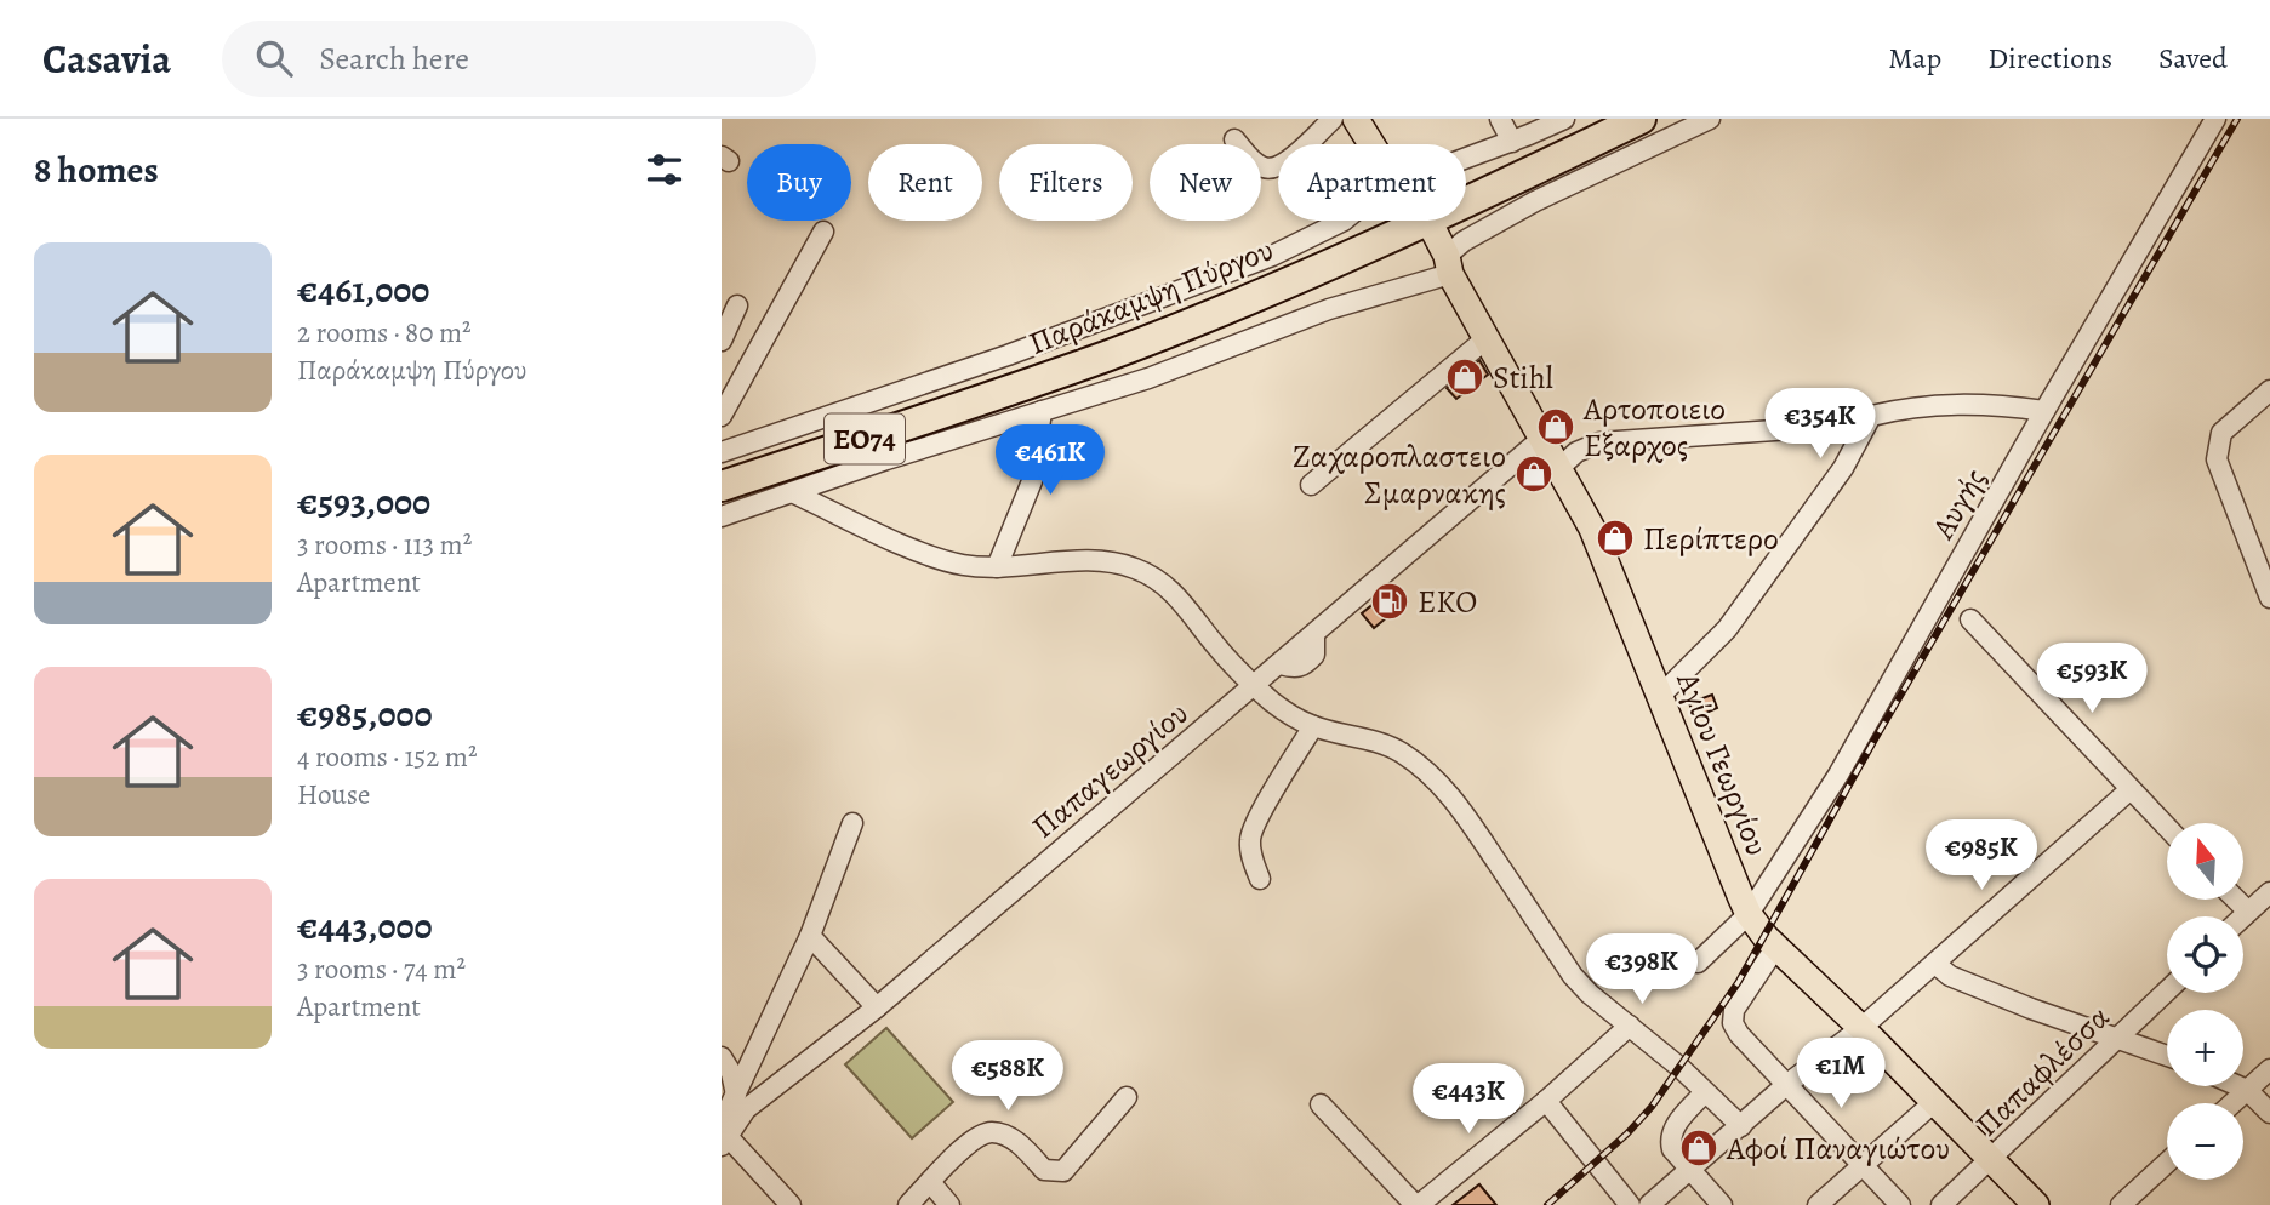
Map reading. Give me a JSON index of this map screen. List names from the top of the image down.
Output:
{
  "streets": {
    "highway": ["Παράκαμψη Πύργου", "ΕΟ74"],
    "main road": ["Αγίου Γεωργίου"],
    "street": ["Αυγής", "Παπαγεωργίου", "Παπαφλέσσα"]
  },
  "crossings": [
    ["Παράκαμψη Πύργου", "Αγίου Γεωργίου"],
    ["Αυγής", "Αγίου Γεωργίου"],
    ["Αγίου Γεωργίου", "Παπαγεωργίου"],
    ["Αγίου Γεωργίου", "Παπαφλέσσα"]
  ],
  "places": {
    "shop": [
      "Stihl",
      "Αρτοποιειο Εξαρχος",
      "Ζαχαροπλαστειο Σμαρνακης",
      "Περίπτερο",
      "Αφοί Παναγιώτου"
    ],
    "fuel station": ["EKO"]
  },
  "north": "top",
  "page": {
    "header": "Casavia",
    "search": "Search here",
    "nav": ["Map", "Directions", "Saved"],
    "heading": "8 homes",
    "chip": [
      "Buy",
      "Rent",
      "Filters",
      "New",
      "Apartment"
    ],
    "list": [
      {
        "name": "€461,000",
        "note": "2 rooms · 80 m² · Παράκαμψη Πύργου"
      },
      {
        "name": "€593,000",
        "note": "3 rooms · 113 m² · Apartment"
      },
      {
        "name": "€985,000",
        "note": "4 rooms · 152 m² · House"
      },
      {
        "name": "€443,000",
        "note": "3 rooms · 74 m² · Apartment"
      }
    ],
    "price": [
      "€354K",
      "€461K",
      "€593K",
      "€985K",
      "€398K",
      "€1M",
      "€588K",
      "€443K"
    ],
    "map_buttons": ["+", "−"]
  }
}
